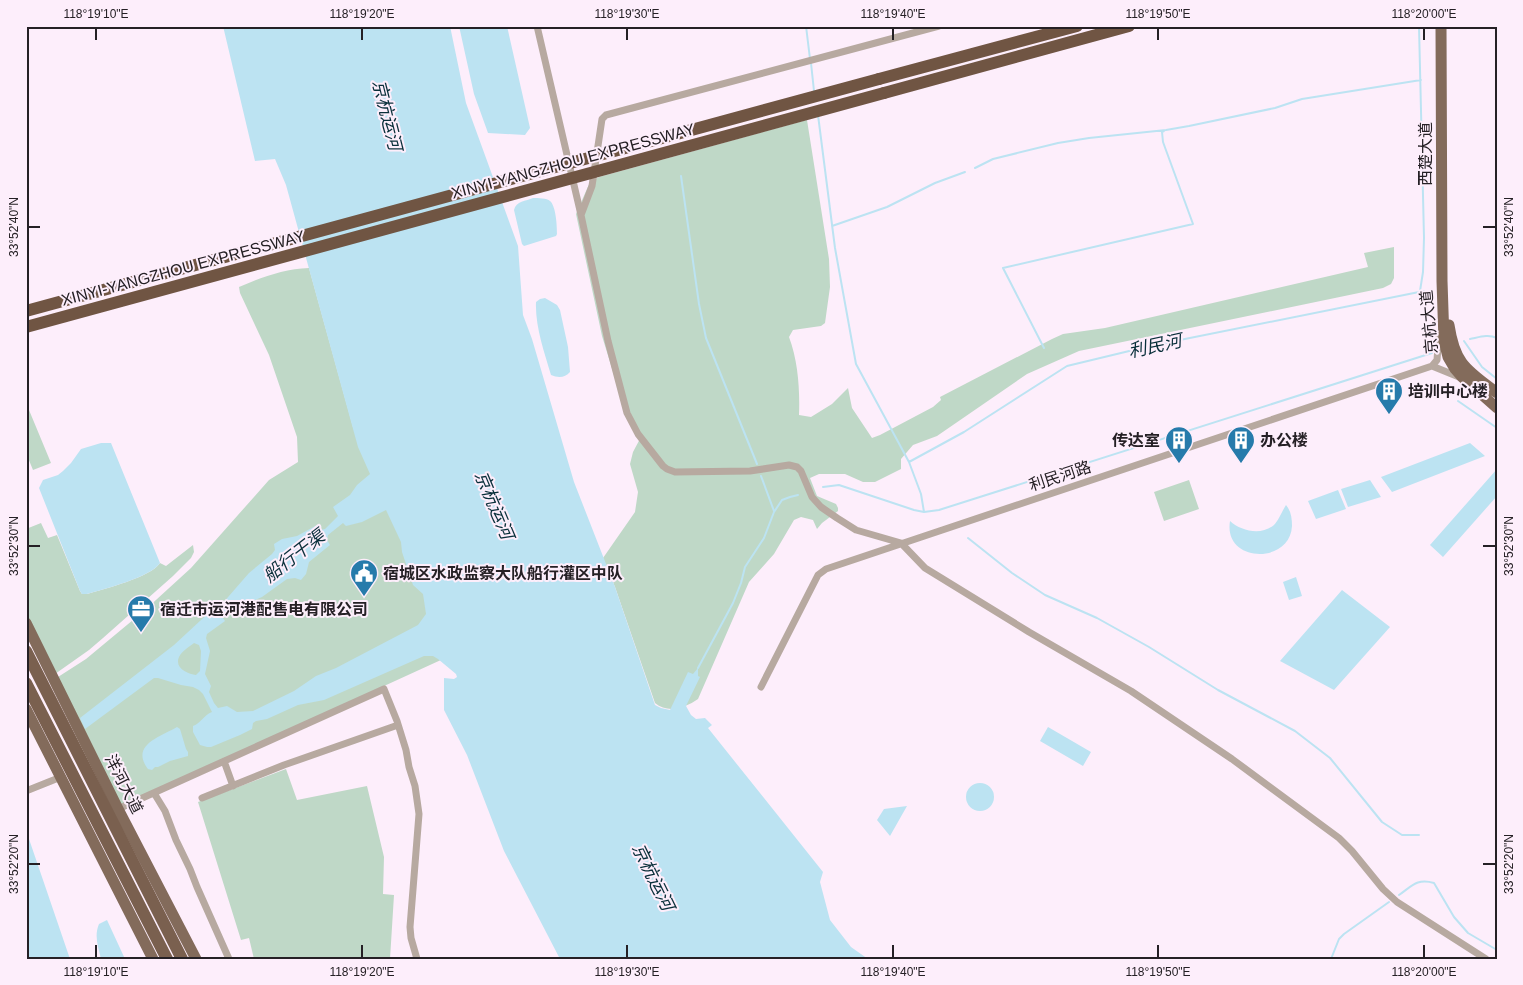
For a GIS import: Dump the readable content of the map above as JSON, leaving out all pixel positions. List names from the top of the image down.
{
  "streets": {
    "highway": ["XINYI-YANGZHOU EXPRESSWAY", "洋河大道"],
    "main road": ["西楚大道", "京杭大道"],
    "street": ["利民河路"]
  },
  "crossings": [
    ["西楚大道", "京杭大道"]
  ],
  "water": ["京杭运河", "利民河", "船行干渠"],
  "places": {
    "building": ["培训中心楼", "传达室", "办公楼"],
    "public building": ["宿城区水政监察大队船行灌区中队"],
    "office": ["宿迁市运河港配售电有限公司"]
  },
  "coordinates": [
    "118°19'10\"E",
    "118°19'20\"E",
    "118°19'30\"E",
    "118°19'40\"E",
    "118°19'50\"E",
    "118°20'00\"E",
    "33°52'40\"N",
    "33°52'30\"N",
    "33°52'20\"N"
  ]
}
